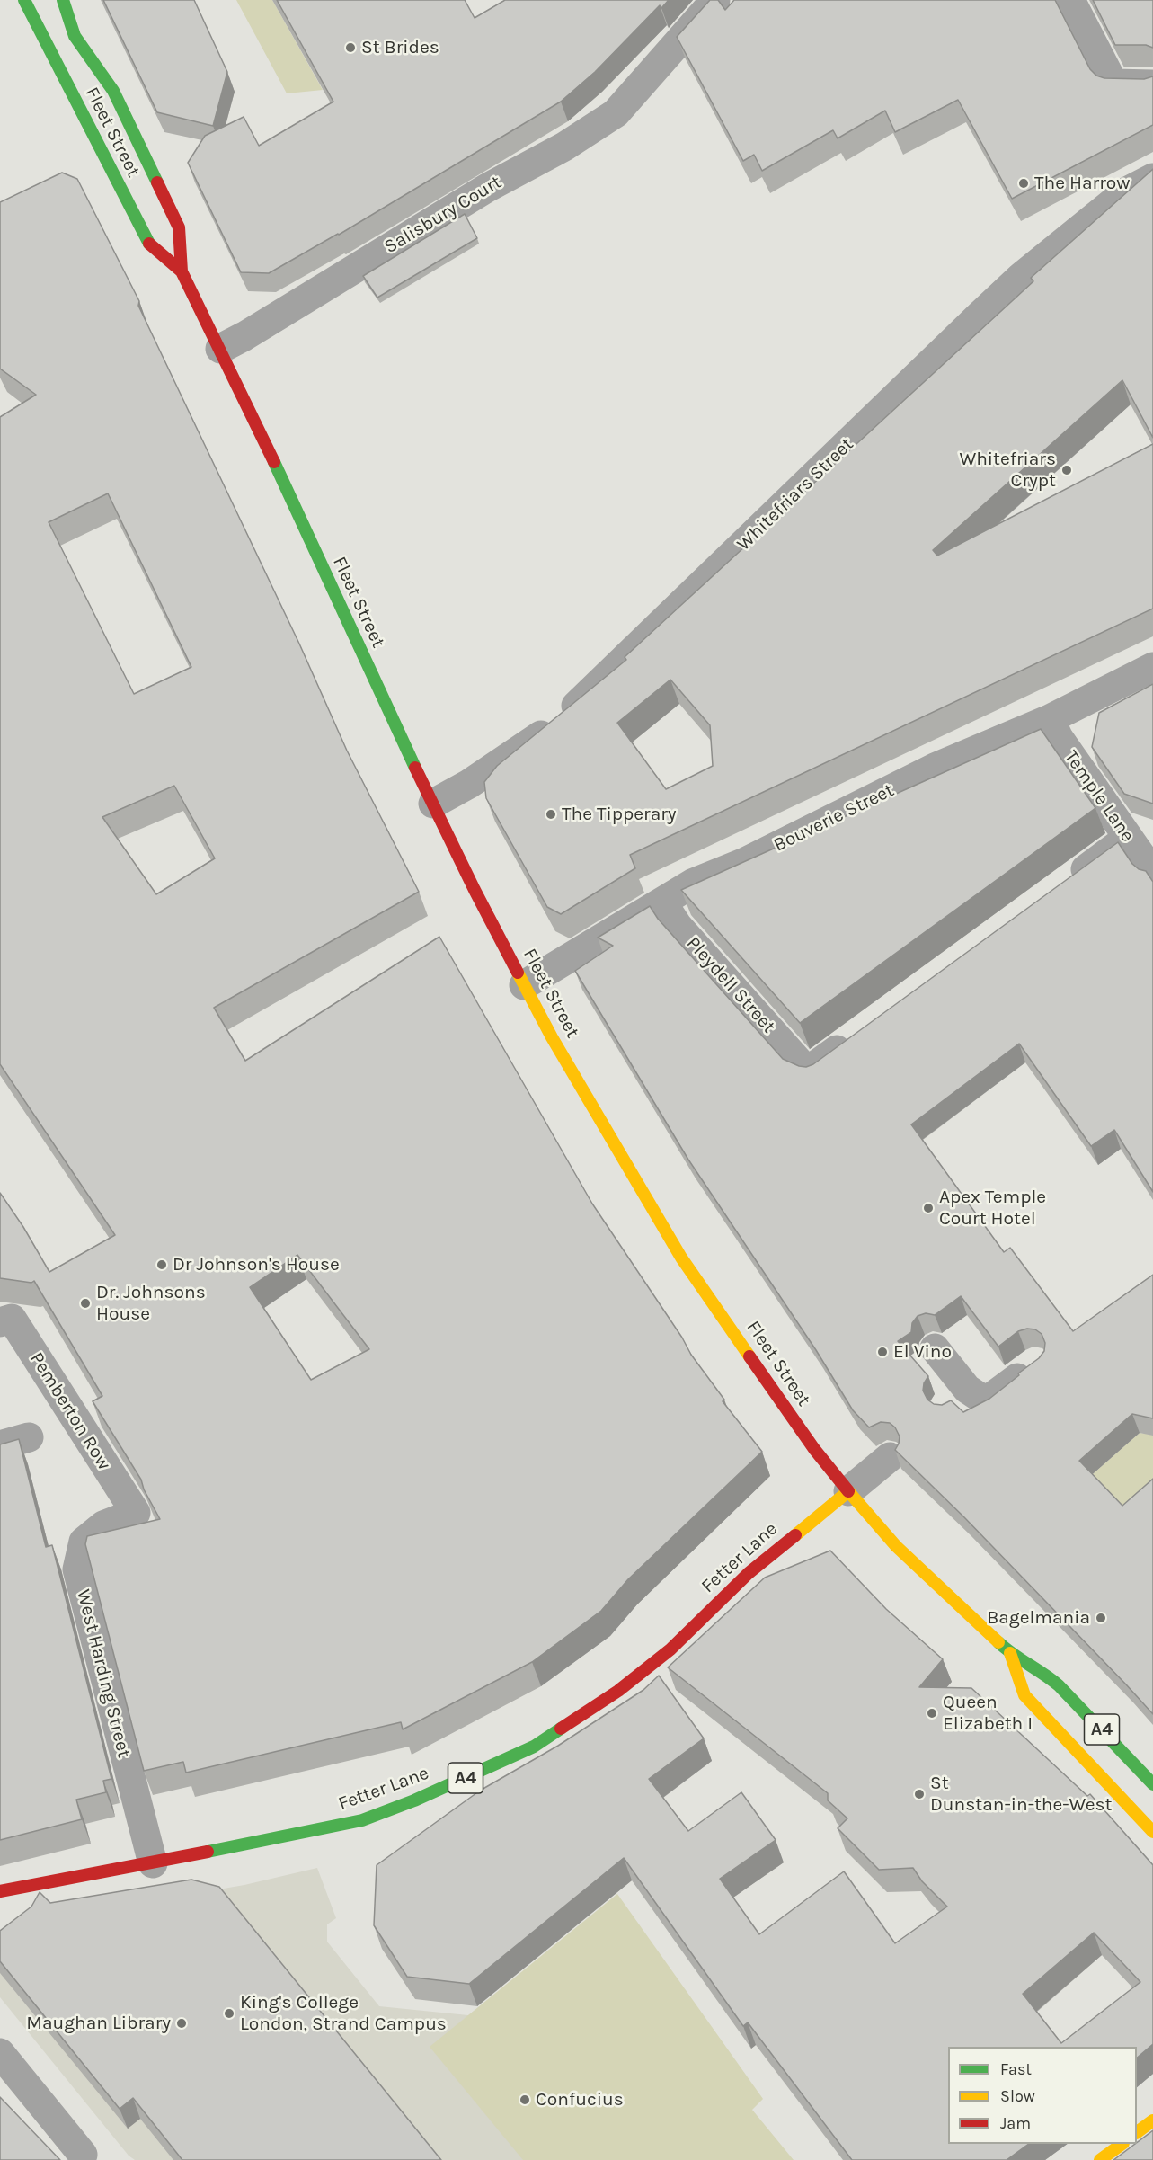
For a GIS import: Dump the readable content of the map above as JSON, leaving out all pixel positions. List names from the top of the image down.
{
  "streets": {
    "street": [
      "Fleet Street",
      "Salisbury Court",
      "Whitefriars Street",
      "Temple Lane",
      "Bouverie Street",
      "Pleydell Street",
      "Pemberton Row",
      "Fetter Lane",
      "West Harding Street",
      "A4"
    ]
  },
  "crossings": [
    ["Fleet Street", "Salisbury Court"],
    ["Fleet Street", "Whitefriars Street"],
    ["Fleet Street", "Bouverie Street"],
    ["Fleet Street", "Fetter Lane"],
    ["Temple Lane", "Bouverie Street"],
    ["Bouverie Street", "Pleydell Street"],
    ["Pemberton Row", "West Harding Street"],
    ["Fetter Lane", "West Harding Street"]
  ],
  "places": [
    "St Brides",
    "The Harrow",
    "Whitefriars Crypt",
    "The Tipperary",
    "Apex Temple Court Hotel",
    "Dr Johnson's House",
    "Dr. Johnsons House",
    "El Vino",
    "Bagelmania",
    "Queen Elizabeth I",
    "St Dunstan-in-the-West",
    "King's College London, Strand Campus",
    "Maughan Library",
    "Confucius"
  ],
  "legend": ["Fast", "Slow", "Jam"]
}
